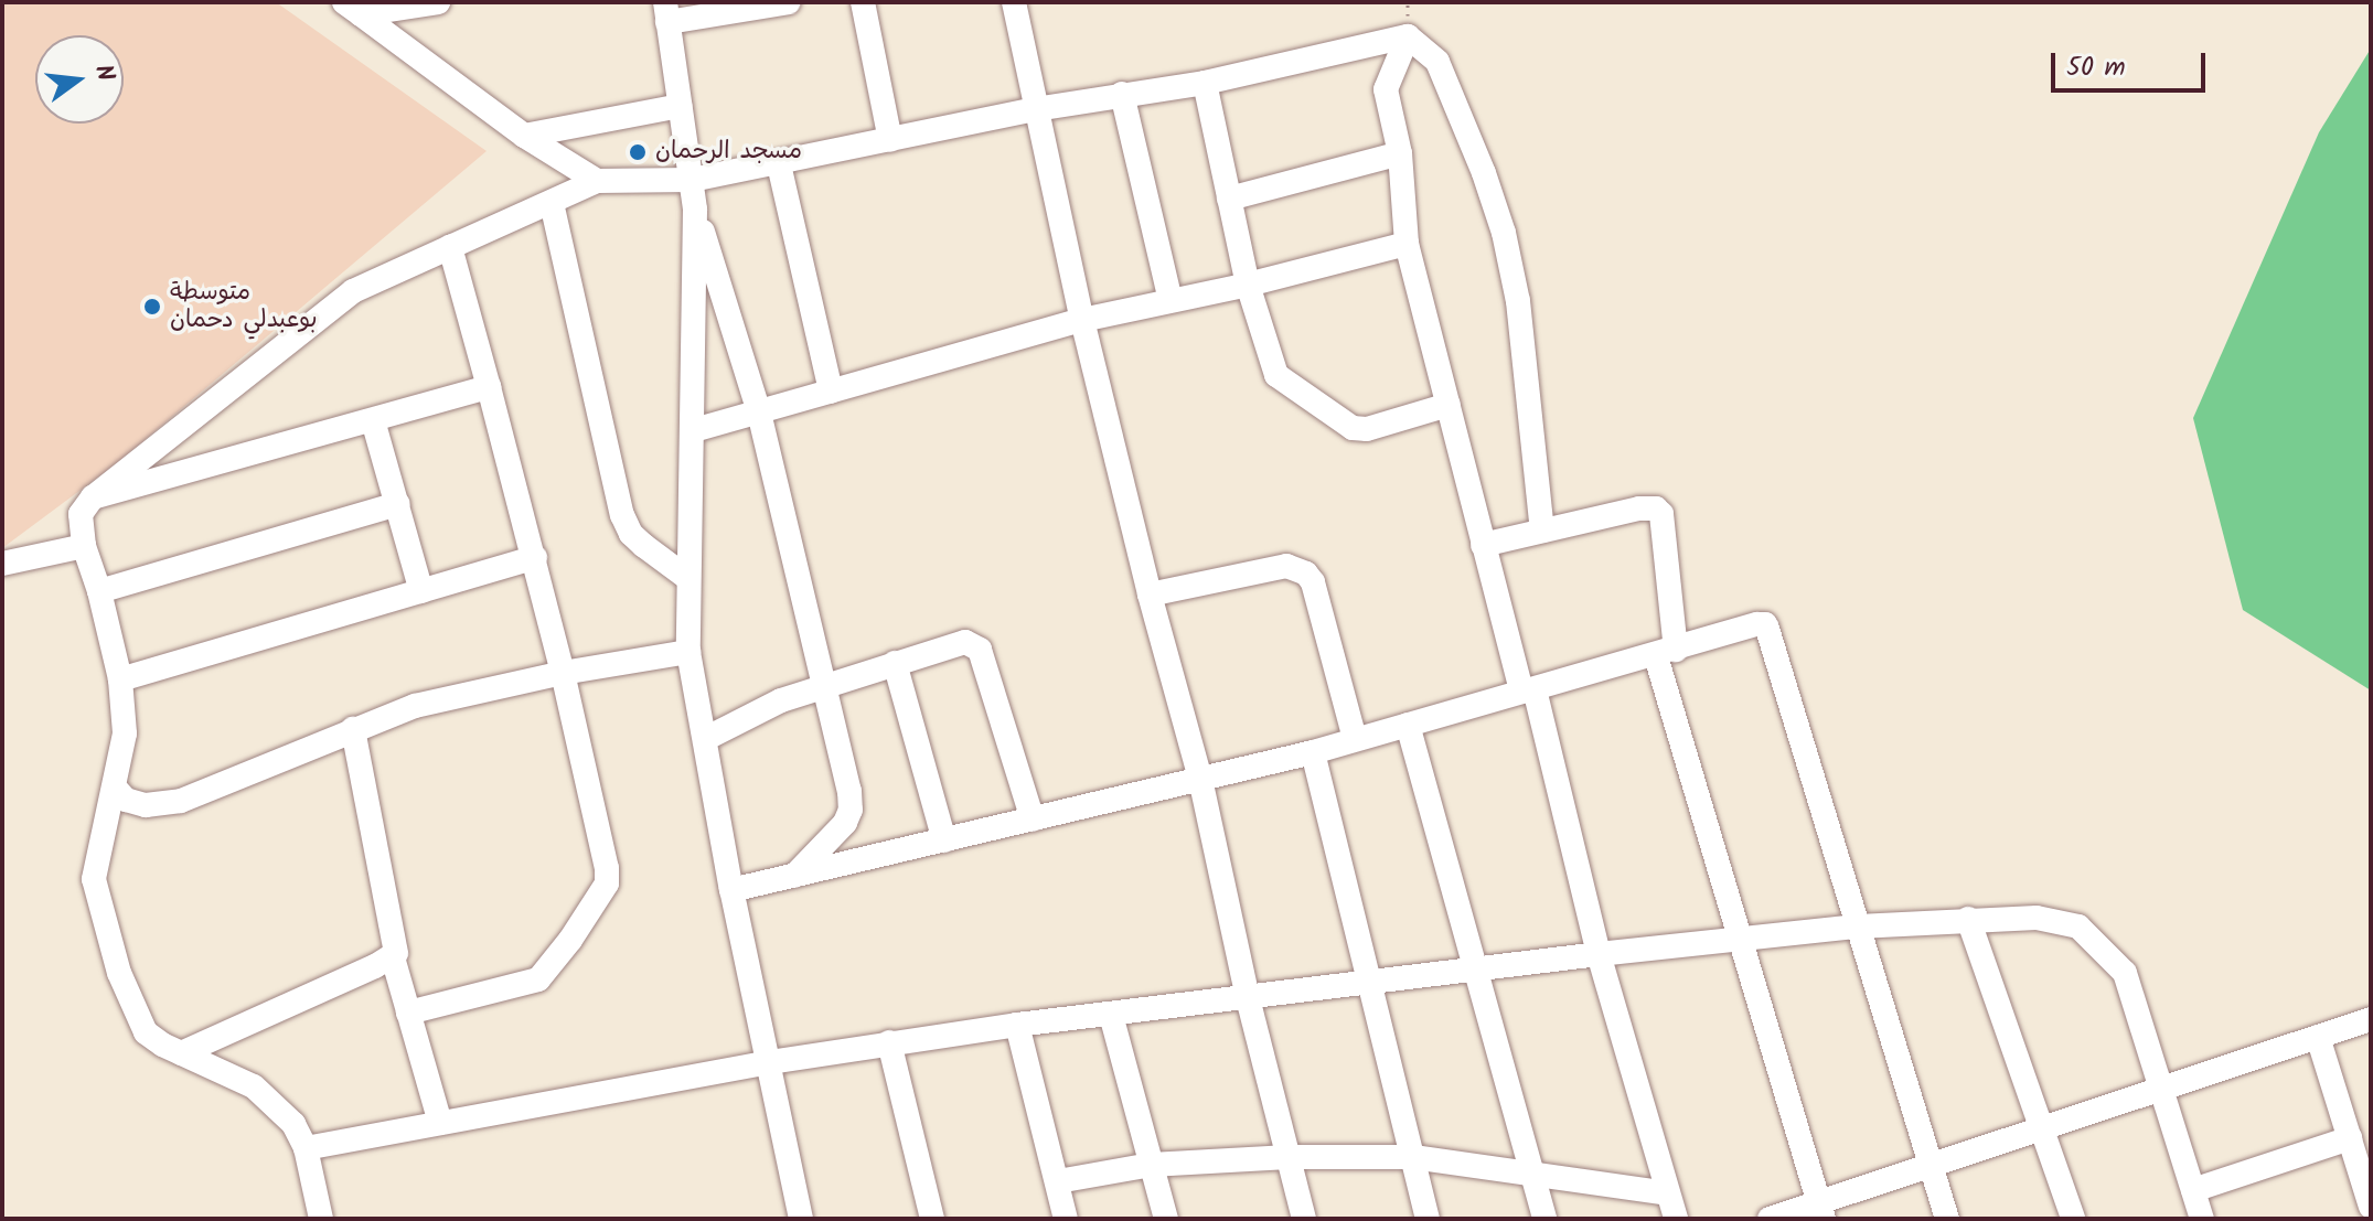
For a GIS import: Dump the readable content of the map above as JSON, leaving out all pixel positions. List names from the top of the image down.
{
  "places": ["مسجد الرحمان", "متوسطة بوعبدلي دحمان"],
  "scale_bar": "50 m",
  "north": "right"
}
